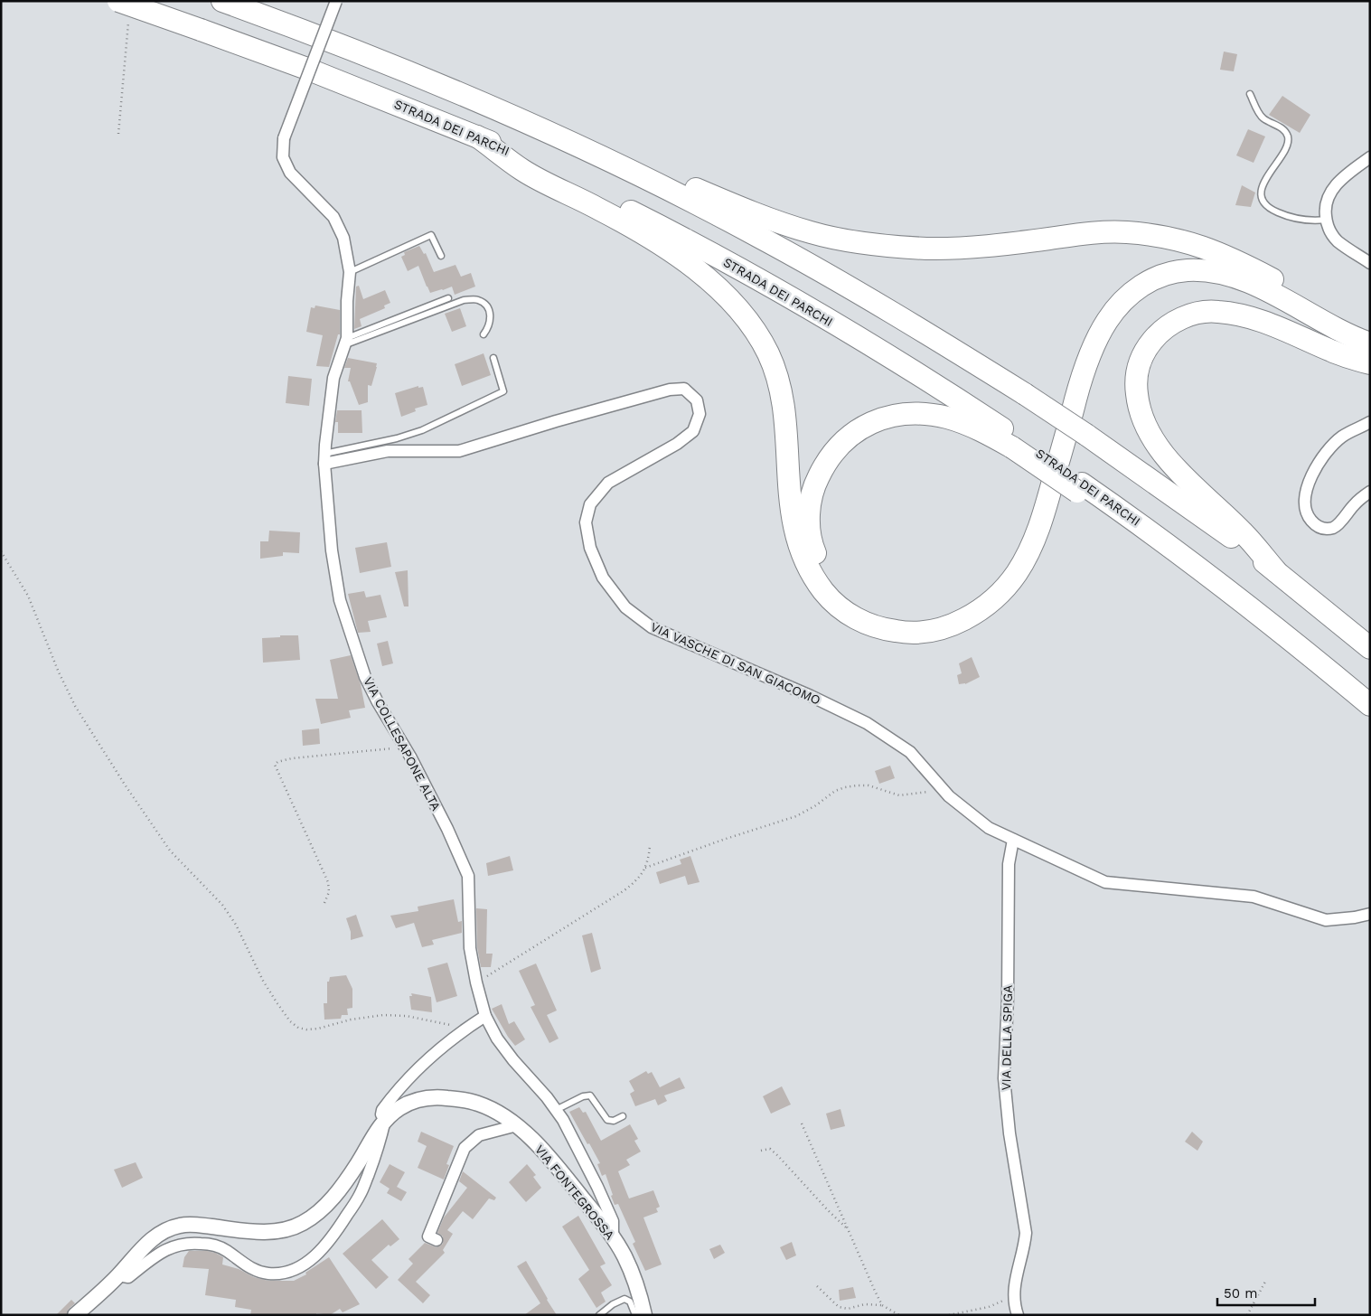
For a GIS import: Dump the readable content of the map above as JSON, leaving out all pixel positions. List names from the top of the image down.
{
  "streets": {
    "highway": ["STRADA DEI PARCHI"],
    "street": [
      "VIA VASCHE DI SAN GIACOMO",
      "VIA COLLESAPONE ALTA",
      "VIA DELLA SPIGA",
      "VIA FONTEGROSSA"
    ]
  },
  "crossings": [
    ["VIA VASCHE DI SAN GIACOMO", "VIA COLLESAPONE ALTA"],
    ["VIA VASCHE DI SAN GIACOMO", "VIA DELLA SPIGA"],
    ["VIA COLLESAPONE ALTA", "VIA FONTEGROSSA"]
  ],
  "scale_bar": "50 m"
}
